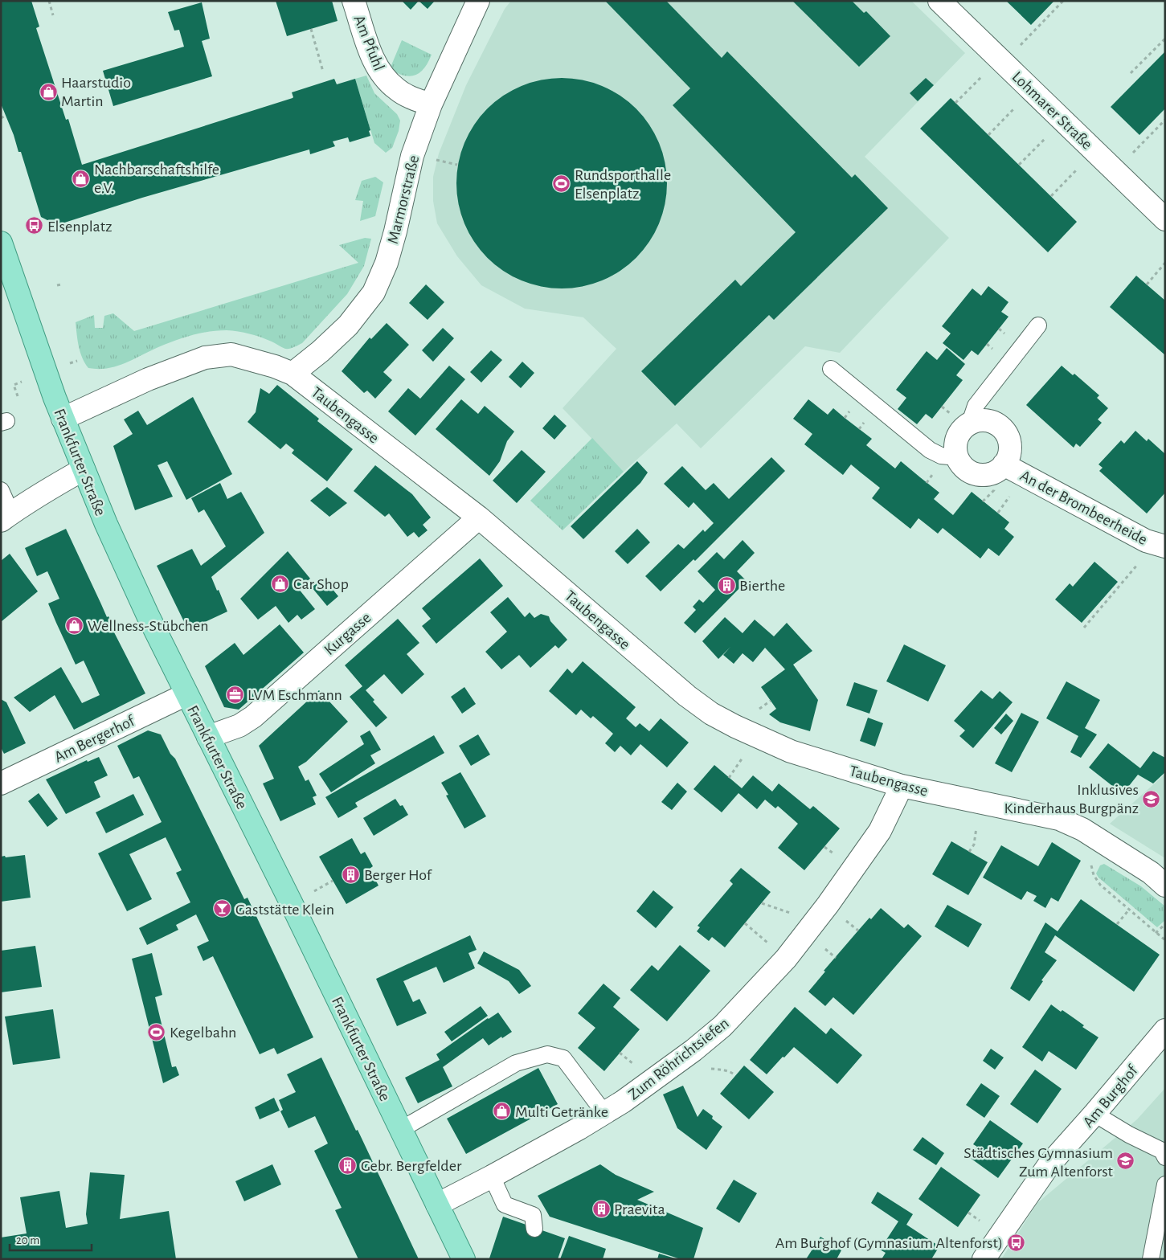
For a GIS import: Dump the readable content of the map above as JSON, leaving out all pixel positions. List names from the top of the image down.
{
  "streets": {
    "main road": ["Frankfurter Straße"],
    "street": [
      "Am Pfuhl",
      "Lohmarer Straße",
      "Marmorstraße",
      "Taubengasse",
      "An der Brombeerheide",
      "Kurgasse",
      "Am Bergerhof",
      "Zum Röhrichtsiefen",
      "Am Burghof"
    ]
  },
  "crossings": [
    ["Am Pfuhl", "Marmorstraße"],
    ["Marmorstraße", "Taubengasse"],
    ["Taubengasse", "Frankfurter Straße"],
    ["Taubengasse", "Kurgasse"],
    ["Taubengasse", "Zum Röhrichtsiefen"],
    ["Frankfurter Straße", "Kurgasse"],
    ["Frankfurter Straße", "Am Bergerhof"],
    ["Frankfurter Straße", "Zum Röhrichtsiefen"]
  ],
  "places": {
    "shop": [
      "Haarstudio Martin",
      "Nachbarschaftshilfe e.V.",
      "Car Shop",
      "Wellness-Stübchen",
      "Multi Getränke"
    ],
    "sports": ["Rundsporthalle Elsenplatz", "Kegelbahn"],
    "bus stop": ["Elsenplatz", "Am Burghof (Gymnasium Altenforst)"],
    "building": [
      "Bierthe",
      "Berger Hof",
      "Gebr. Bergfelder",
      "Praevita"
    ],
    "office": ["LVM Eschmann"],
    "school or university": ["Inklusives Kinderhaus Burgpänz", "Städtisches Gymnasium Zum Altenforst"],
    "bar": ["Gaststätte Klein"]
  },
  "scale_bar": "20 m"
}
